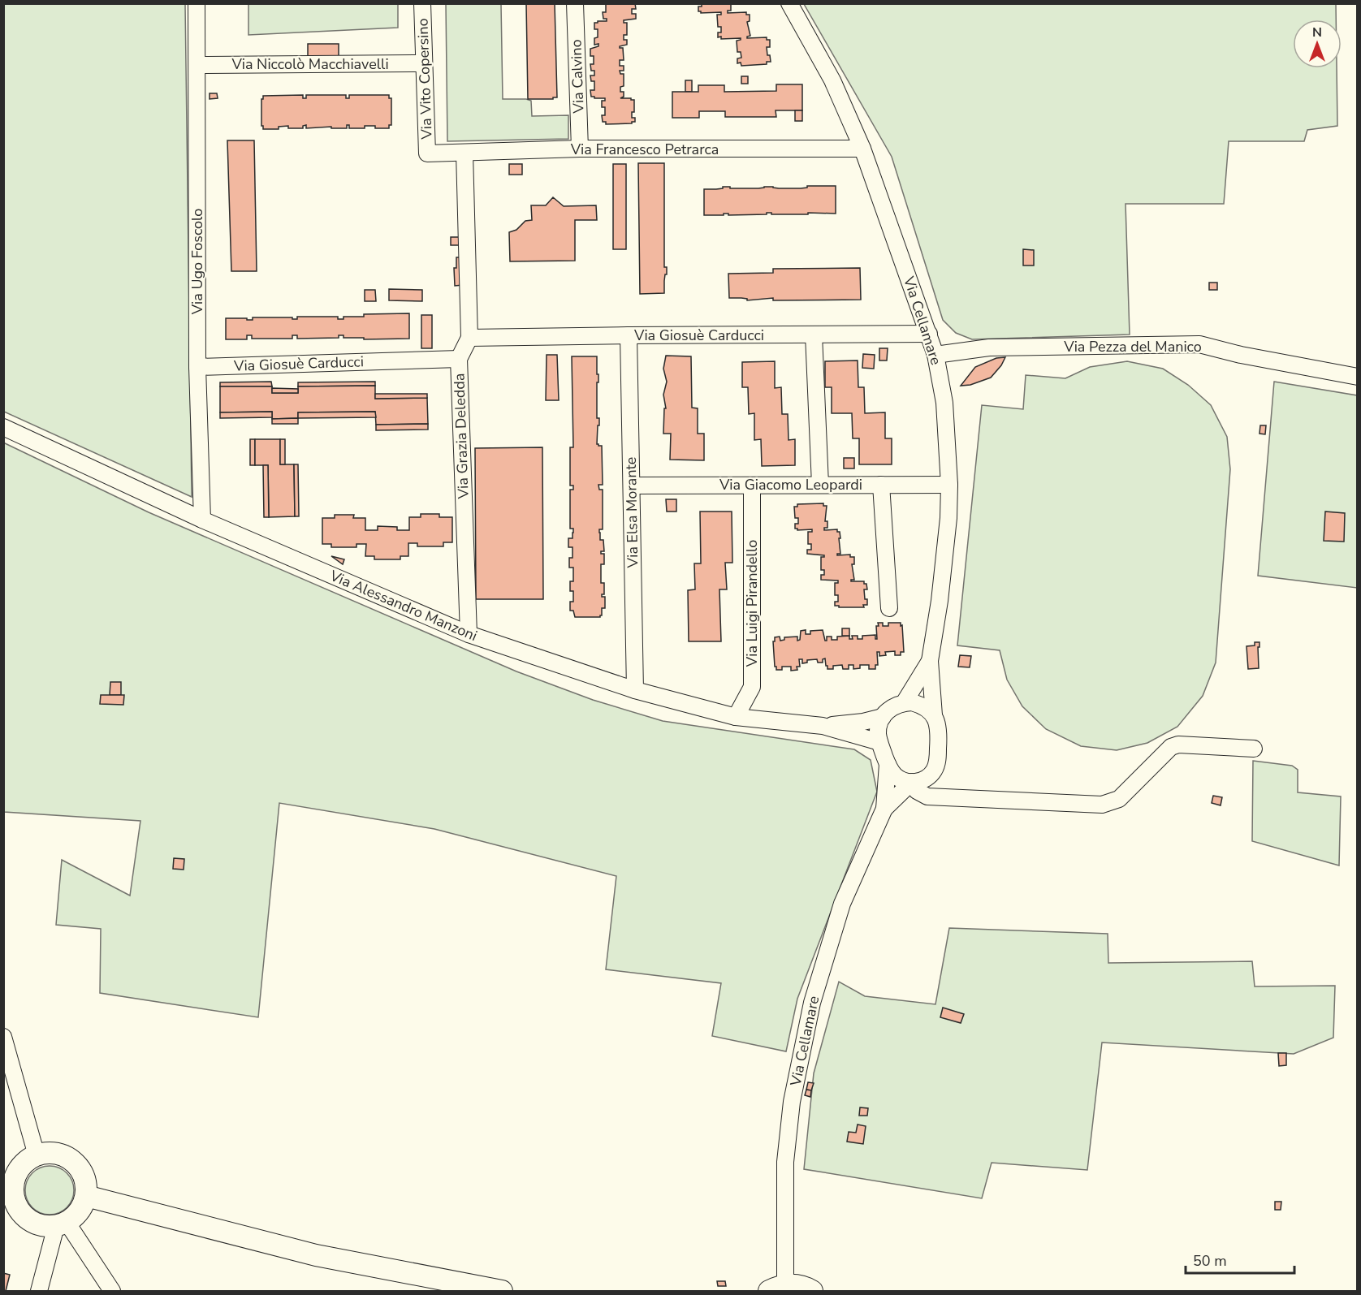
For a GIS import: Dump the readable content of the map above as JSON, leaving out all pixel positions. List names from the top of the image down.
{
  "streets": {
    "street": [
      "Via Niccolò Macchiavelli",
      "Via Calvino",
      "Via Vito Copersino",
      "Via Francesco Petrarca",
      "Via Ugo Foscolo",
      "Via Cellamare",
      "Via Giosuè Carducci",
      "Via Pezza del Manico",
      "Via Grazia Deledda",
      "Via Giacomo Leopardi",
      "Via Elsa Morante",
      "Via Luigi Pirandello",
      "Via Alessandro Manzoni"
    ]
  },
  "crossings": [
    ["Via Niccolò Macchiavelli", "Via Vito Copersino"],
    ["Via Niccolò Macchiavelli", "Via Ugo Foscolo"],
    ["Via Calvino", "Via Francesco Petrarca"],
    ["Via Vito Copersino", "Via Francesco Petrarca"],
    ["Via Francesco Petrarca", "Via Cellamare"],
    ["Via Francesco Petrarca", "Via Grazia Deledda"],
    ["Via Ugo Foscolo", "Via Giosuè Carducci"],
    ["Via Ugo Foscolo", "Via Alessandro Manzoni"],
    ["Via Cellamare", "Via Giosuè Carducci"],
    ["Via Cellamare", "Via Pezza del Manico"],
    ["Via Cellamare", "Via Giacomo Leopardi"],
    ["Via Cellamare", "Via Alessandro Manzoni"],
    ["Via Giosuè Carducci", "Via Grazia Deledda"],
    ["Via Giosuè Carducci", "Via Elsa Morante"],
    ["Via Grazia Deledda", "Via Alessandro Manzoni"],
    ["Via Giacomo Leopardi", "Via Elsa Morante"],
    ["Via Giacomo Leopardi", "Via Luigi Pirandello"],
    ["Via Elsa Morante", "Via Alessandro Manzoni"],
    ["Via Luigi Pirandello", "Via Alessandro Manzoni"]
  ],
  "scale_bar": "50 m",
  "north": "top"
}
